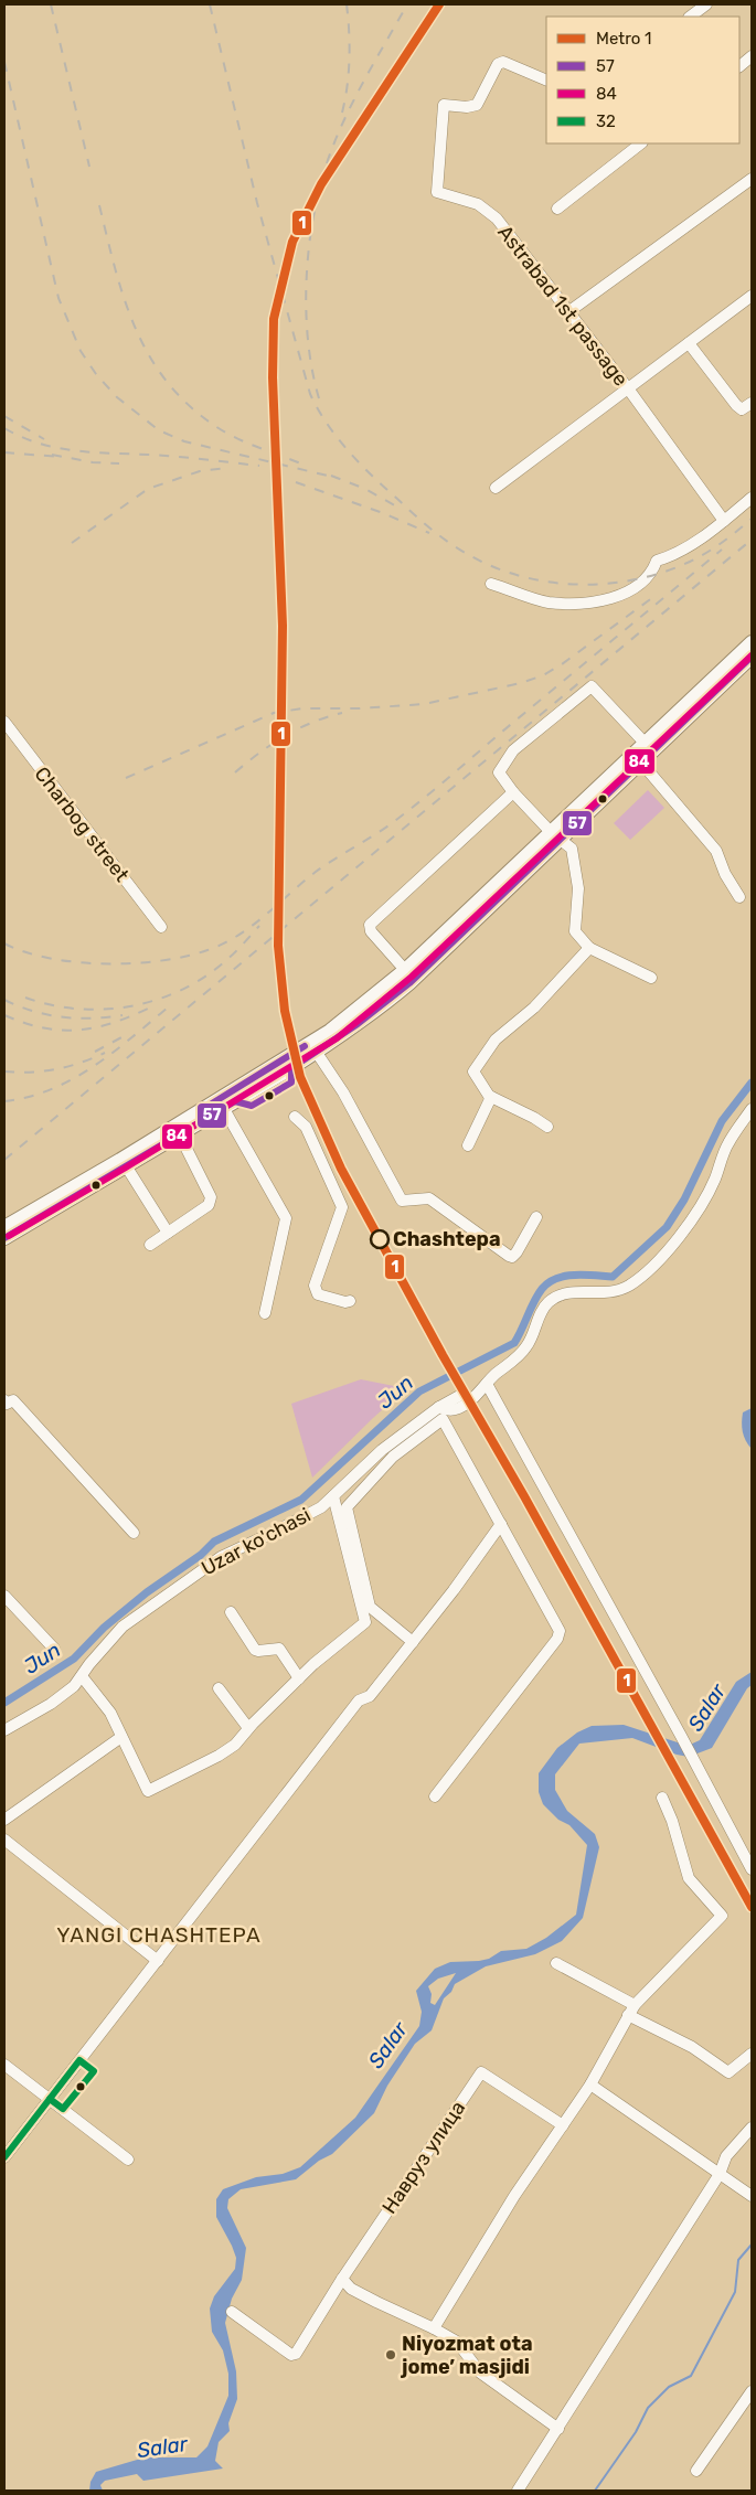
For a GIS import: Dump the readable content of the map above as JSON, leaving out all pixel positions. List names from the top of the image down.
{
  "streets": {
    "street": [
      "Astrabad 1st passage",
      "Charbog street",
      "Uzar ko'chasi",
      "Навруз улица"
    ]
  },
  "districts": ["YANGI CHASHTEPA"],
  "water": ["Jun", "Salar"],
  "places": ["Chashtepa", "Niyozmat ota jome’ masjidi"],
  "lines": [
    "metro line 1",
    "transit line 84",
    "transit line 57",
    "transit line 32"
  ],
  "legend": [
    "Metro 1",
    "57",
    "84",
    "32"
  ]
}
